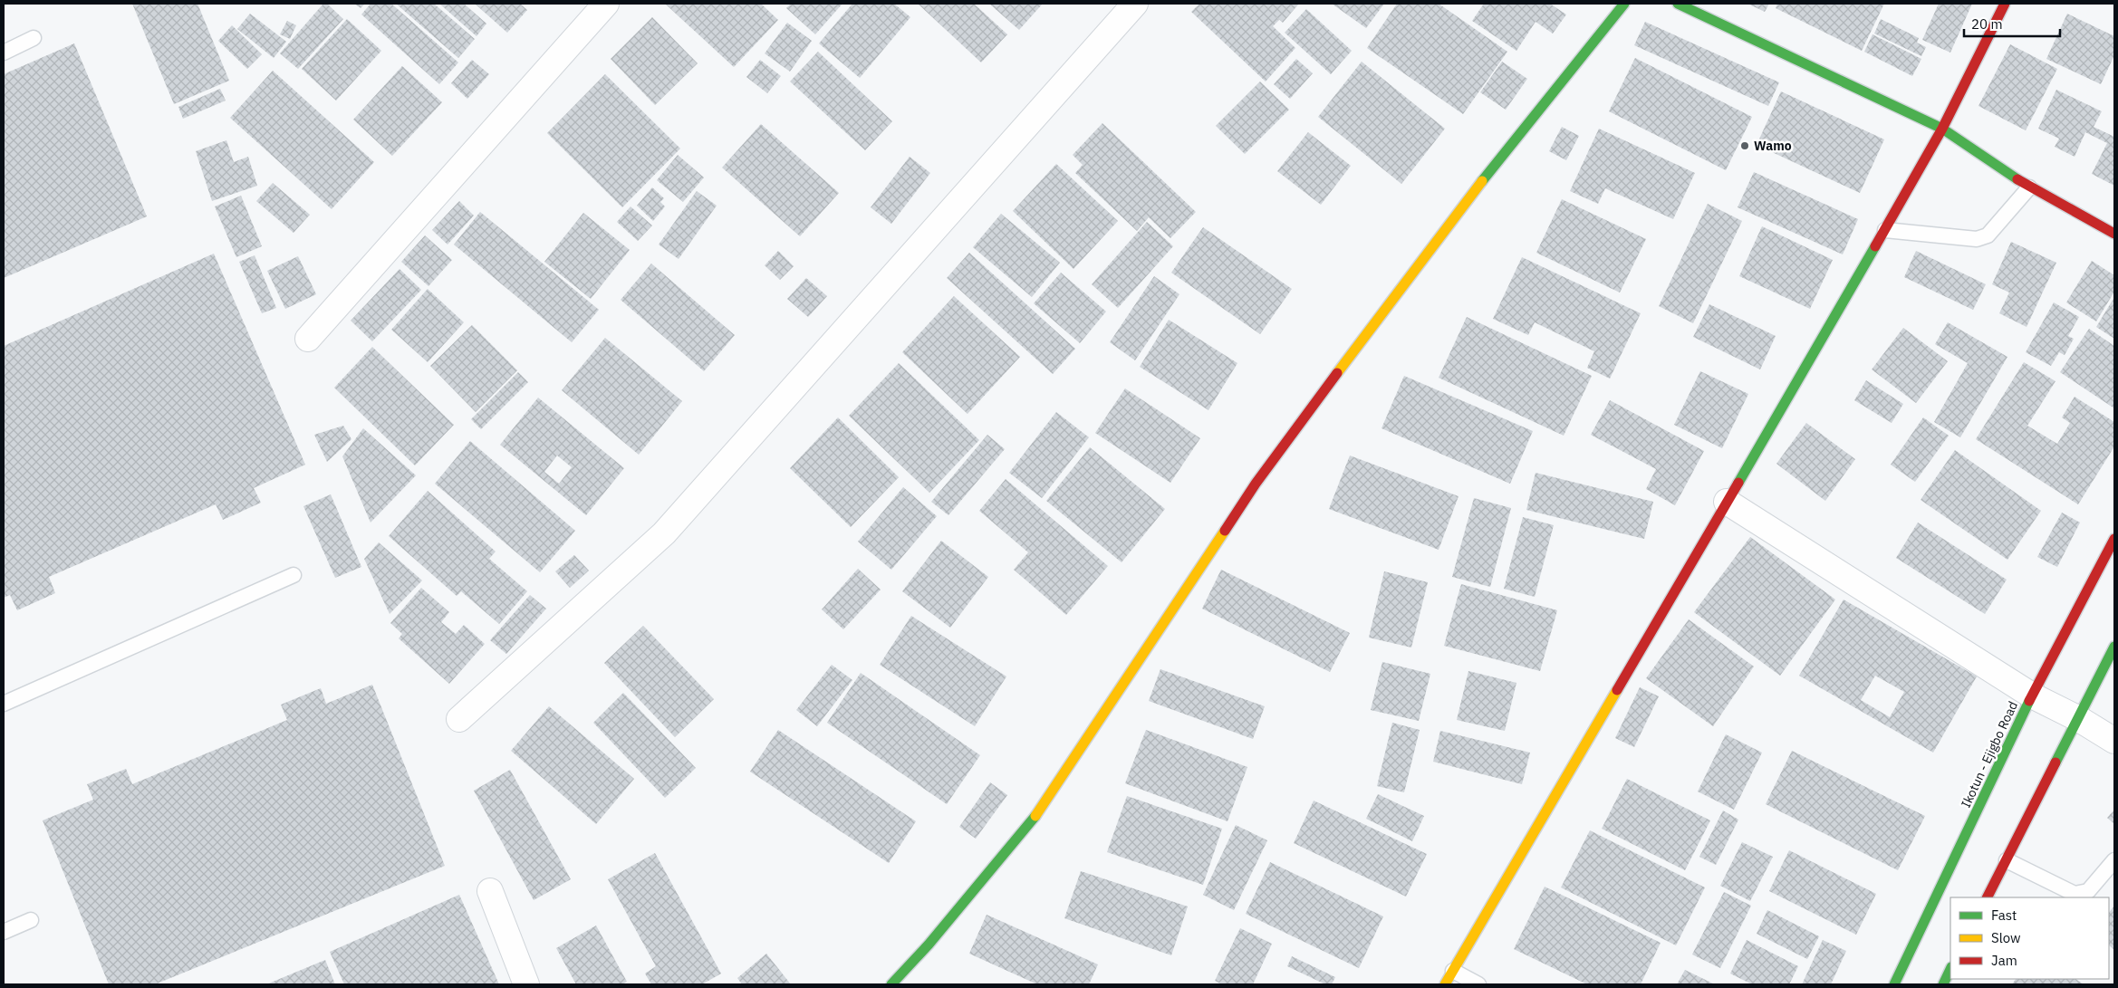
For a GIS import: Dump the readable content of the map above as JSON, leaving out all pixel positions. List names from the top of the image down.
{
  "streets": {
    "street": ["Ikotun - Ejigbo Road"]
  },
  "places": ["Wamo"],
  "legend": ["Fast", "Slow", "Jam"],
  "scale_bar": "20 m"
}
